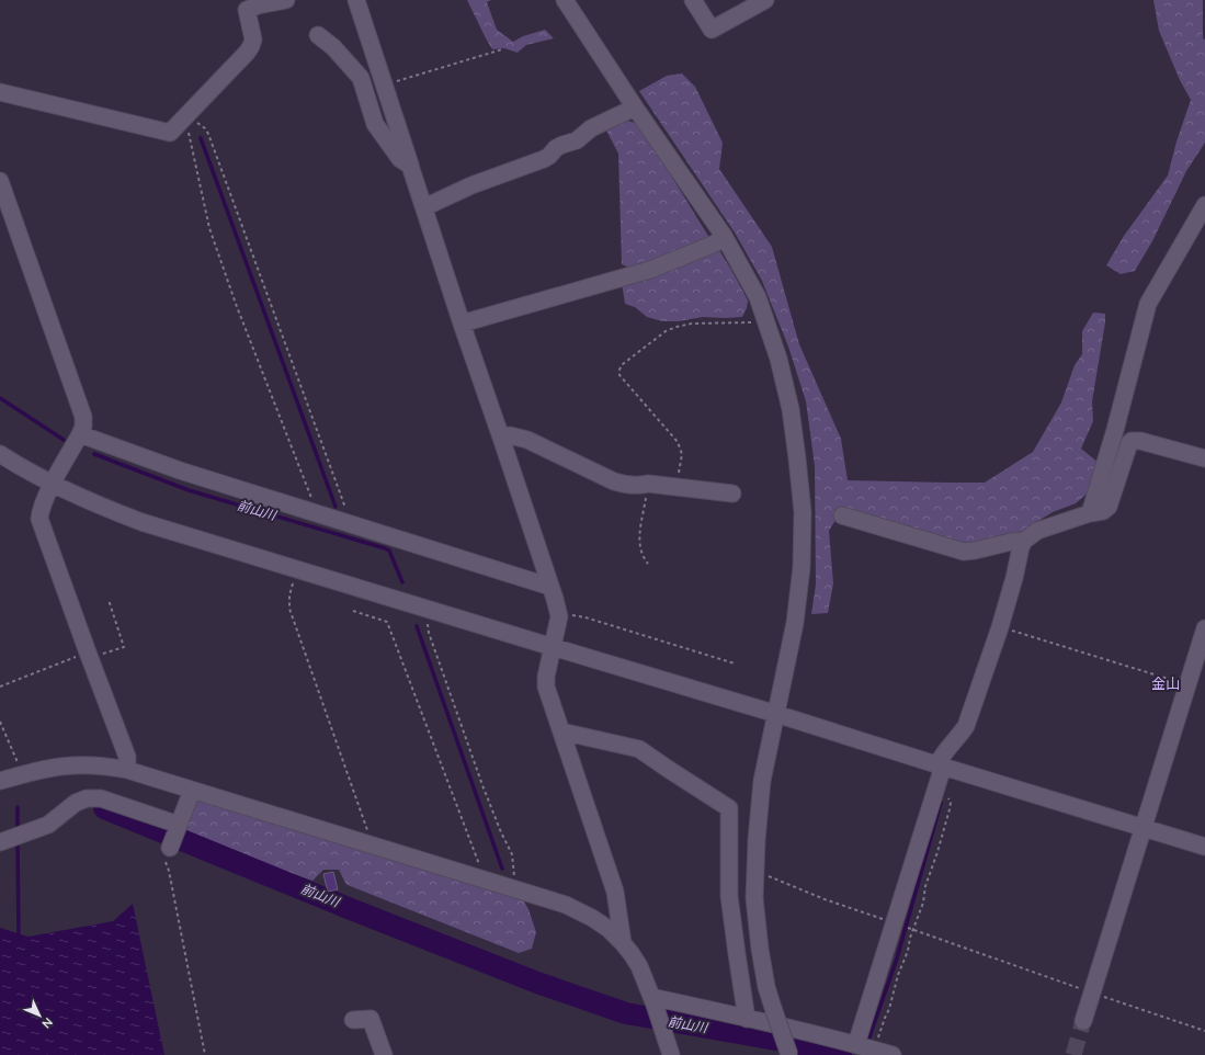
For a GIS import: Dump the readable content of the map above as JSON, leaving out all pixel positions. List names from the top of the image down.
{
  "districts": ["金山"],
  "water": ["前山川"],
  "north": "bottom right"
}
